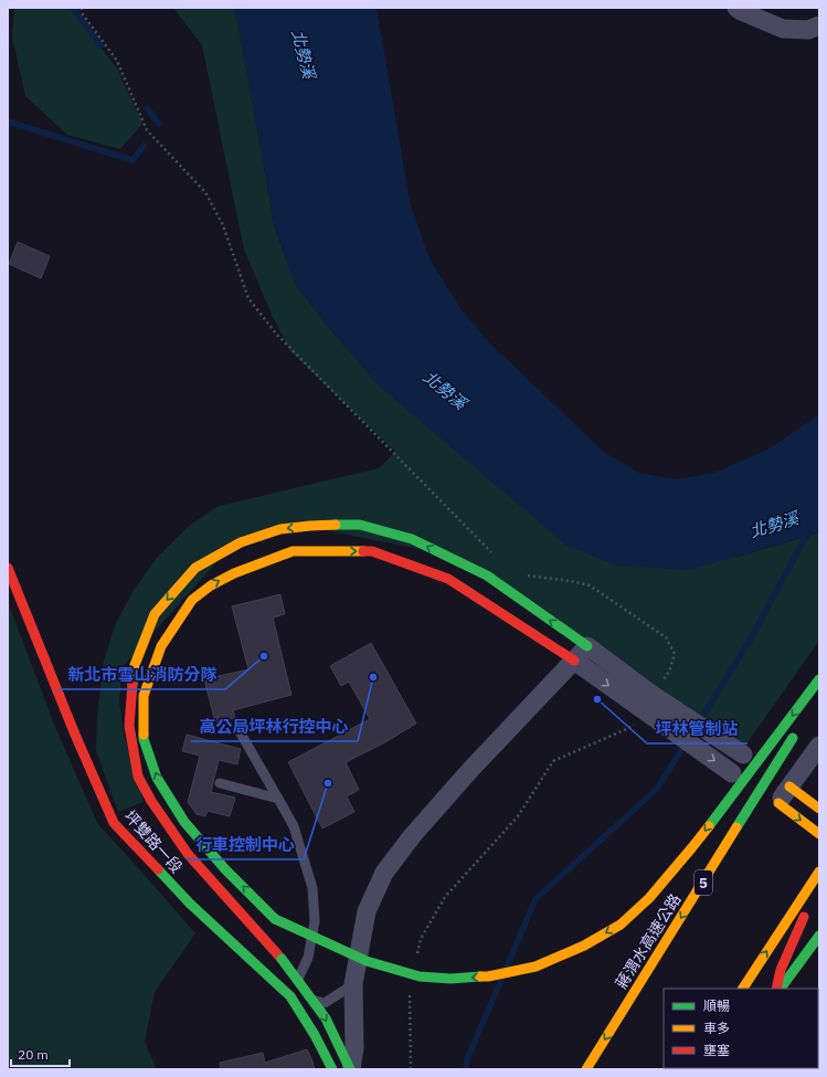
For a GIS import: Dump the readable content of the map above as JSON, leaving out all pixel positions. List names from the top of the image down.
{
  "streets": {
    "main road": ["坪雙路一段", "5", "蔣渭水高速公路"]
  },
  "one_way": ["蔣渭水高速公路"],
  "water": ["北勢溪"],
  "places": [
    "新北市雪山消防分隊",
    "高公局坪林行控中心",
    "坪林管制站",
    "行車控制中心"
  ],
  "legend": ["順暢", "車多", "壅塞"],
  "scale_bar": "20 m"
}
